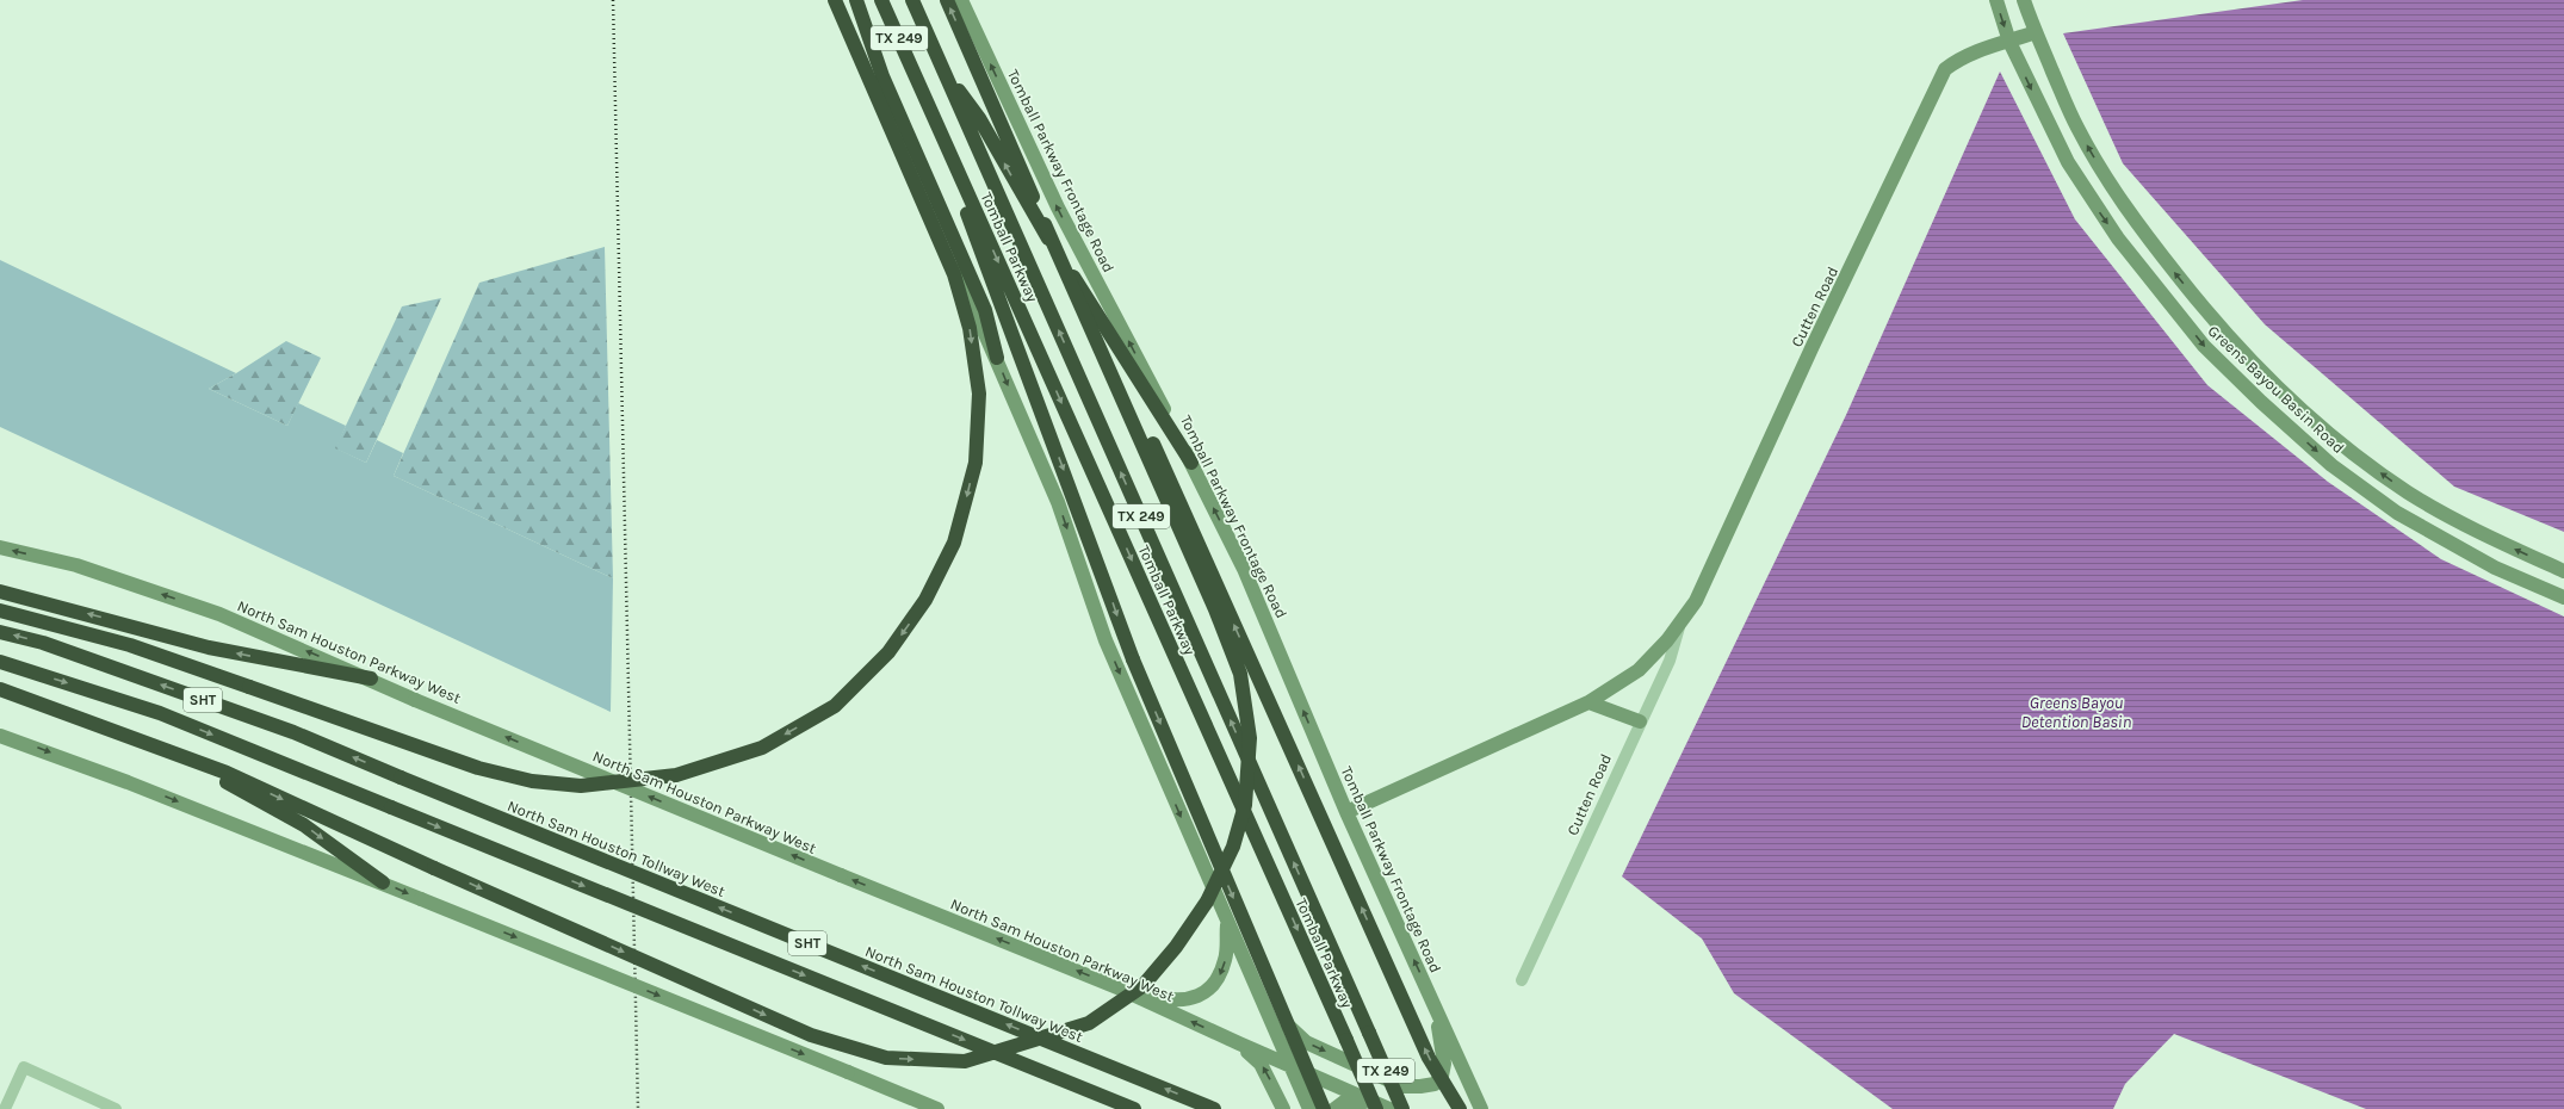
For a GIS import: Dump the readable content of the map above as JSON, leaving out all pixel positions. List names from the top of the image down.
{
  "streets": {
    "highway": [
      "TX 249",
      "Tomball Parkway",
      "SHT",
      "North Sam Houston Tollway West"
    ],
    "main road": [
      "Tomball Parkway Frontage Road",
      "Cutten Road",
      "Greens Bayou Basin Road",
      "North Sam Houston Parkway West"
    ]
  },
  "crossings": [
    ["Tomball Parkway Frontage Road", "Cutten Road"],
    ["Tomball Parkway", "North Sam Houston Parkway West"],
    ["Cutten Road", "Greens Bayou Basin Road"]
  ],
  "one_way": ["North Sam Houston Parkway West"],
  "water": ["Greens Bayou Detention Basin"]
}
